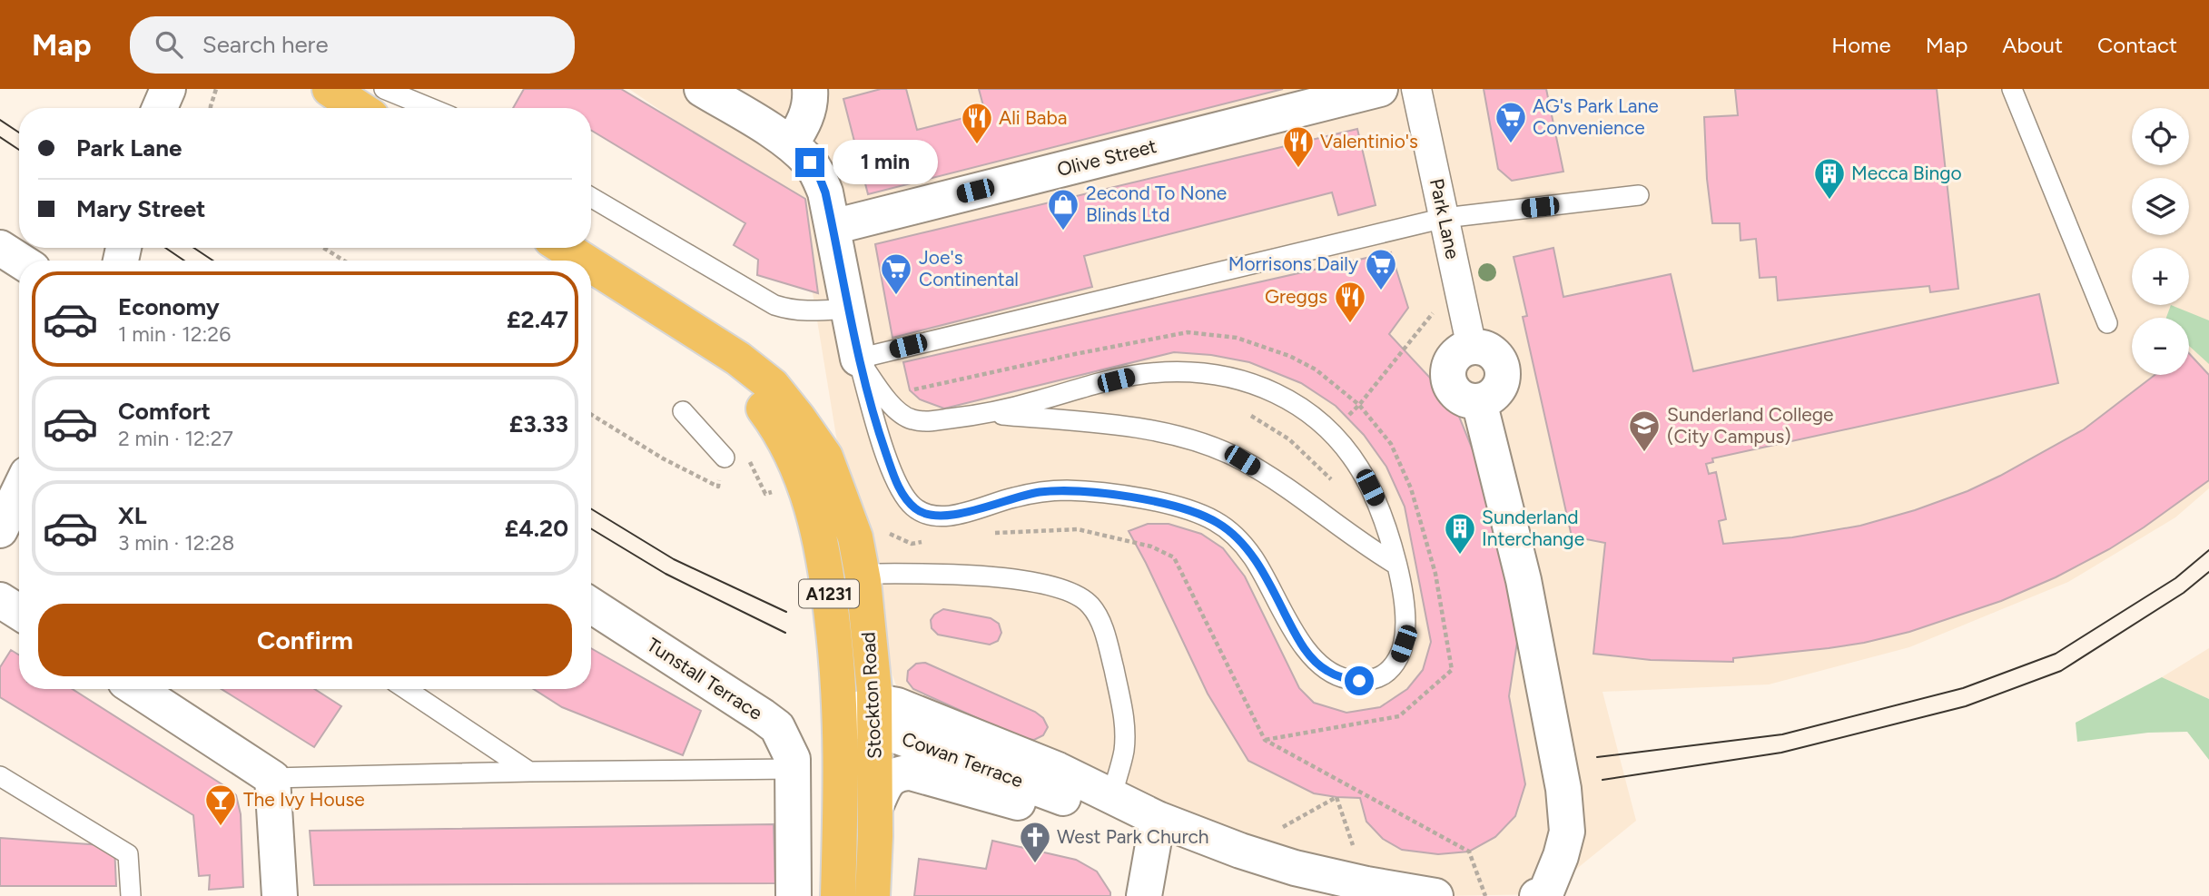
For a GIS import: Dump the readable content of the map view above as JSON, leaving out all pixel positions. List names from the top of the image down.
{
  "streets": {
    "highway": ["A1231", "Stockton Road"],
    "street": [
      "Olive Street",
      "Park Lane",
      "Tunstall Terrace",
      "Cowan Terrace"
    ]
  },
  "crossings": [
    ["Stockton Road", "Cowan Terrace"]
  ],
  "places": {
    "supermarket": ["AG's Park Lane Convenience", "Morrisons Daily", "Joe's Continental"],
    "restaurant": ["Ali Baba", "Valentinio's", "Greggs"],
    "building": ["Mecca Bingo", "Sunderland Interchange"],
    "shop": ["2econd To None Blinds Ltd"],
    "school or university": ["Sunderland College (City Campus)"],
    "bar": ["The Ivy House"],
    "church": ["West Park Church"]
  },
  "page": {
    "header": "Map",
    "search": "Search here",
    "nav": [
      "Home",
      "Map",
      "About",
      "Contact"
    ],
    "map_buttons": ["+", "−"],
    "banner": ["Park Lane", "Mary Street"],
    "bubble": "1 min",
    "list": [
      {
        "name": "Economy",
        "note": "1 min · 12:26",
        "value": "£2.47"
      },
      {
        "name": "Comfort",
        "note": "2 min · 12:27",
        "value": "£3.33"
      },
      {
        "name": "XL",
        "note": "3 min · 12:28",
        "value": "£4.20"
      }
    ],
    "buttons": "Confirm"
  }
}
